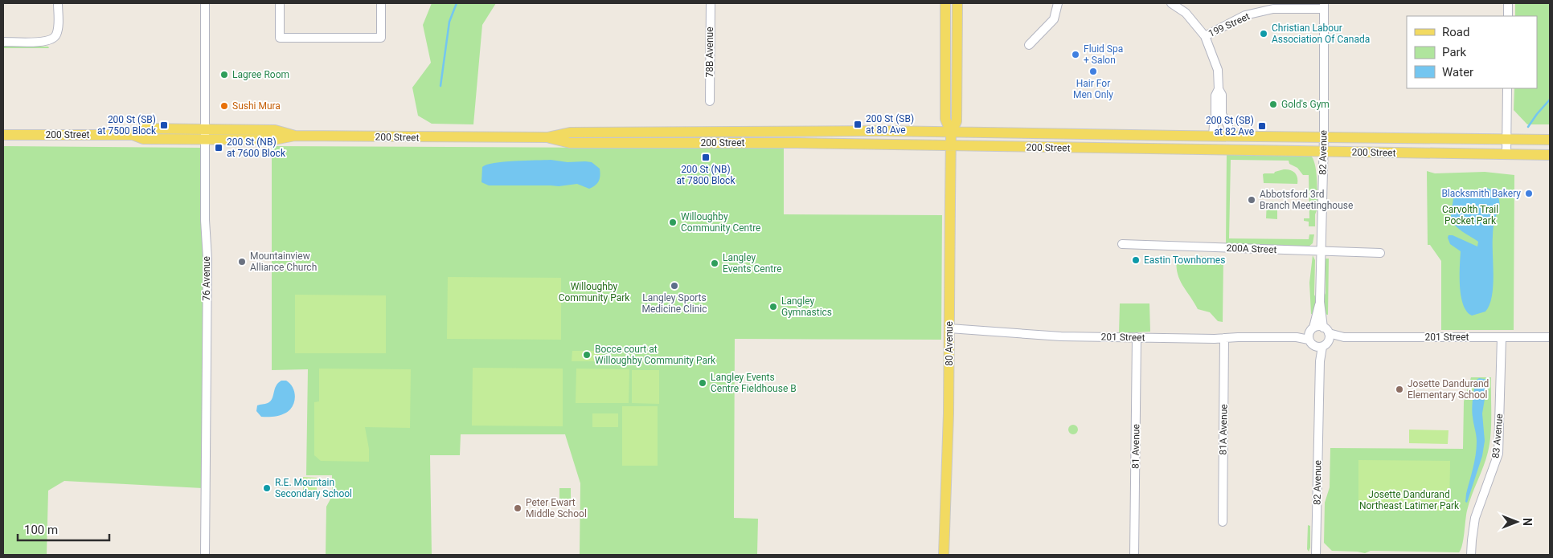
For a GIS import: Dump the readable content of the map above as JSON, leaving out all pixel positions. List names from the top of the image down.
{
  "streets": {
    "main road": ["200 Street", "80 Avenue"],
    "street": [
      "199 Street",
      "78B Avenue",
      "82 Avenue",
      "200A Street",
      "76 Avenue",
      "201 Street",
      "81A Avenue",
      "83 Avenue",
      "81 Avenue"
    ]
  },
  "crossings": [
    ["199 Street", "82 Avenue"],
    ["200 Street", "82 Avenue"],
    ["200 Street", "76 Avenue"],
    ["200 Street", "80 Avenue"],
    ["82 Avenue", "200A Street"],
    ["82 Avenue", "201 Street"],
    ["201 Street", "80 Avenue"],
    ["201 Street", "81A Avenue"],
    ["201 Street", "83 Avenue"],
    ["201 Street", "81 Avenue"]
  ],
  "parks": ["Carvolth Trail Pocket Park", "Willoughby Community Park", "Josette Dandurand Northeast Latimer Park"],
  "places": {
    "other": [
      "Christian Labour Association Of Canada",
      "Fluid Spa + Salon",
      "Hair For Men Only",
      "Lagree Room",
      "Gold's Gym",
      "Sushi Mura",
      "Blacksmith Bakery",
      "Abbotsford 3rd Branch Meetinghouse",
      "Willoughby Community Centre",
      "Eastin Townhomes",
      "Mountainview Alliance Church",
      "Langley Events Centre",
      "Langley Sports Medicine Clinic",
      "Langley Gymnastics",
      "Bocce court at Willoughby Community Park",
      "Langley Events Centre Fieldhouse B",
      "Josette Dandurand Elementary School",
      "R.E. Mountain Secondary School",
      "Peter Ewart Middle School"
    ],
    "transit": [
      "200 St (SB) at 80 Ave",
      "200 St (SB) at 7500 Block",
      "200 St (SB) at 82 Ave",
      "200 St (NB) at 7600 Block",
      "200 St (NB) at 7800 Block"
    ]
  },
  "legend": ["Road", "Park", "Water"],
  "scale_bar": "100 m",
  "north": "right"
}
